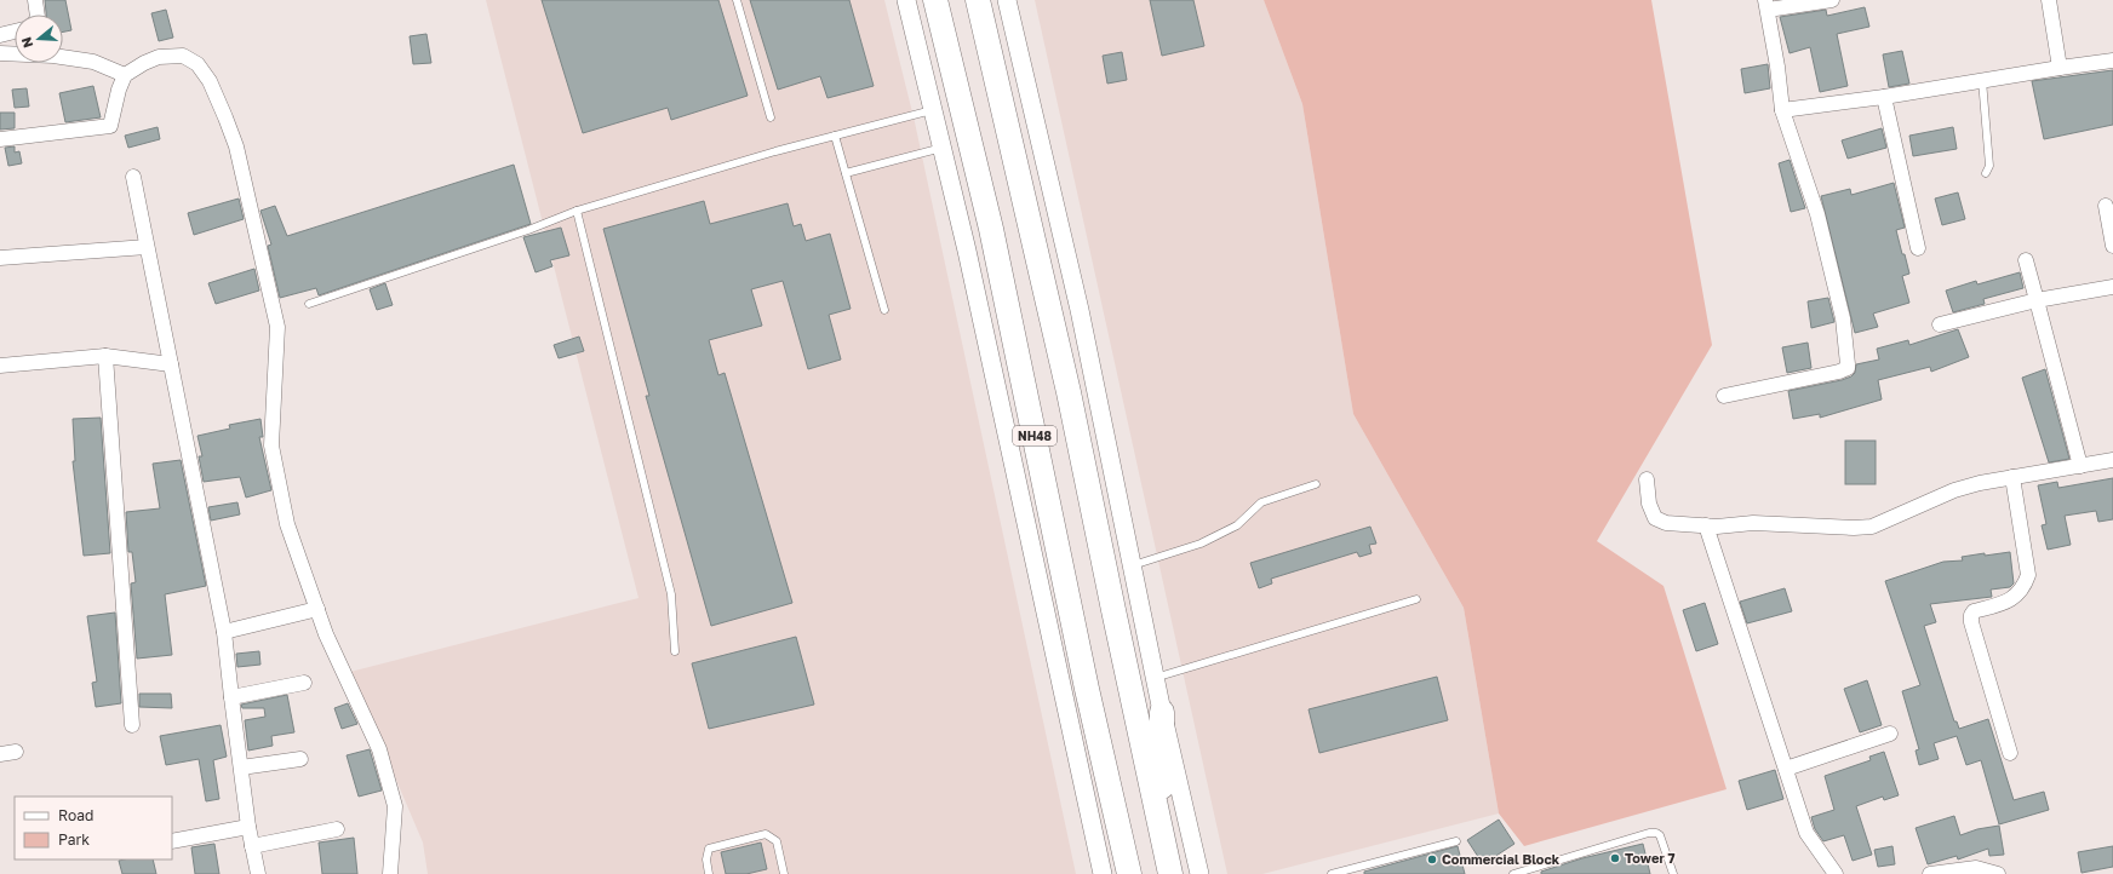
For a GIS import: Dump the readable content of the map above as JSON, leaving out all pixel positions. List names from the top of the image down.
{
  "streets": {
    "highway": ["NH48"]
  },
  "places": ["Tower 7", "Commercial Block"],
  "legend": ["Road", "Park"],
  "north": "left"
}
